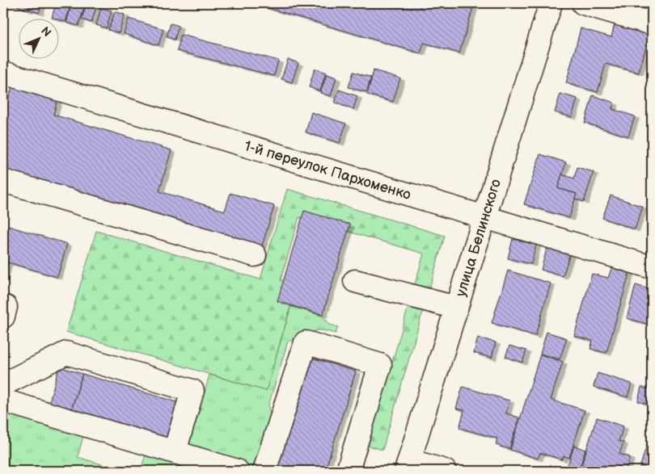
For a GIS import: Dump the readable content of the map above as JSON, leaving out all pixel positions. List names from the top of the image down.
{
  "streets": {
    "street": ["1-й переулок Пархоменко", "улица Белинского"]
  },
  "crossings": [
    ["1-й переулок Пархоменко", "улица Белинского"]
  ],
  "north": "top right"
}
